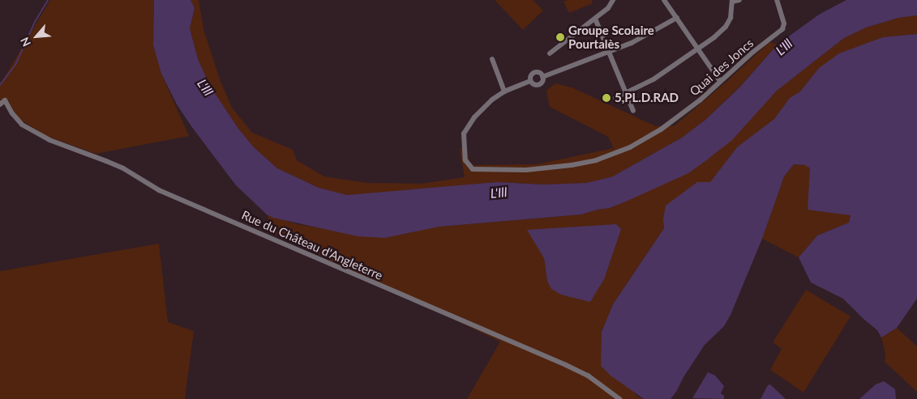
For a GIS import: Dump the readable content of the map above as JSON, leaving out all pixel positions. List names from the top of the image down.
{
  "streets": {
    "street": ["Quai des Joncs", "Rue du Château d'Angleterre"]
  },
  "water": ["L'Ill"],
  "places": ["Groupe Scolaire Pourtalès", "5,PL.D.RAD"],
  "north": "bottom left"
}
